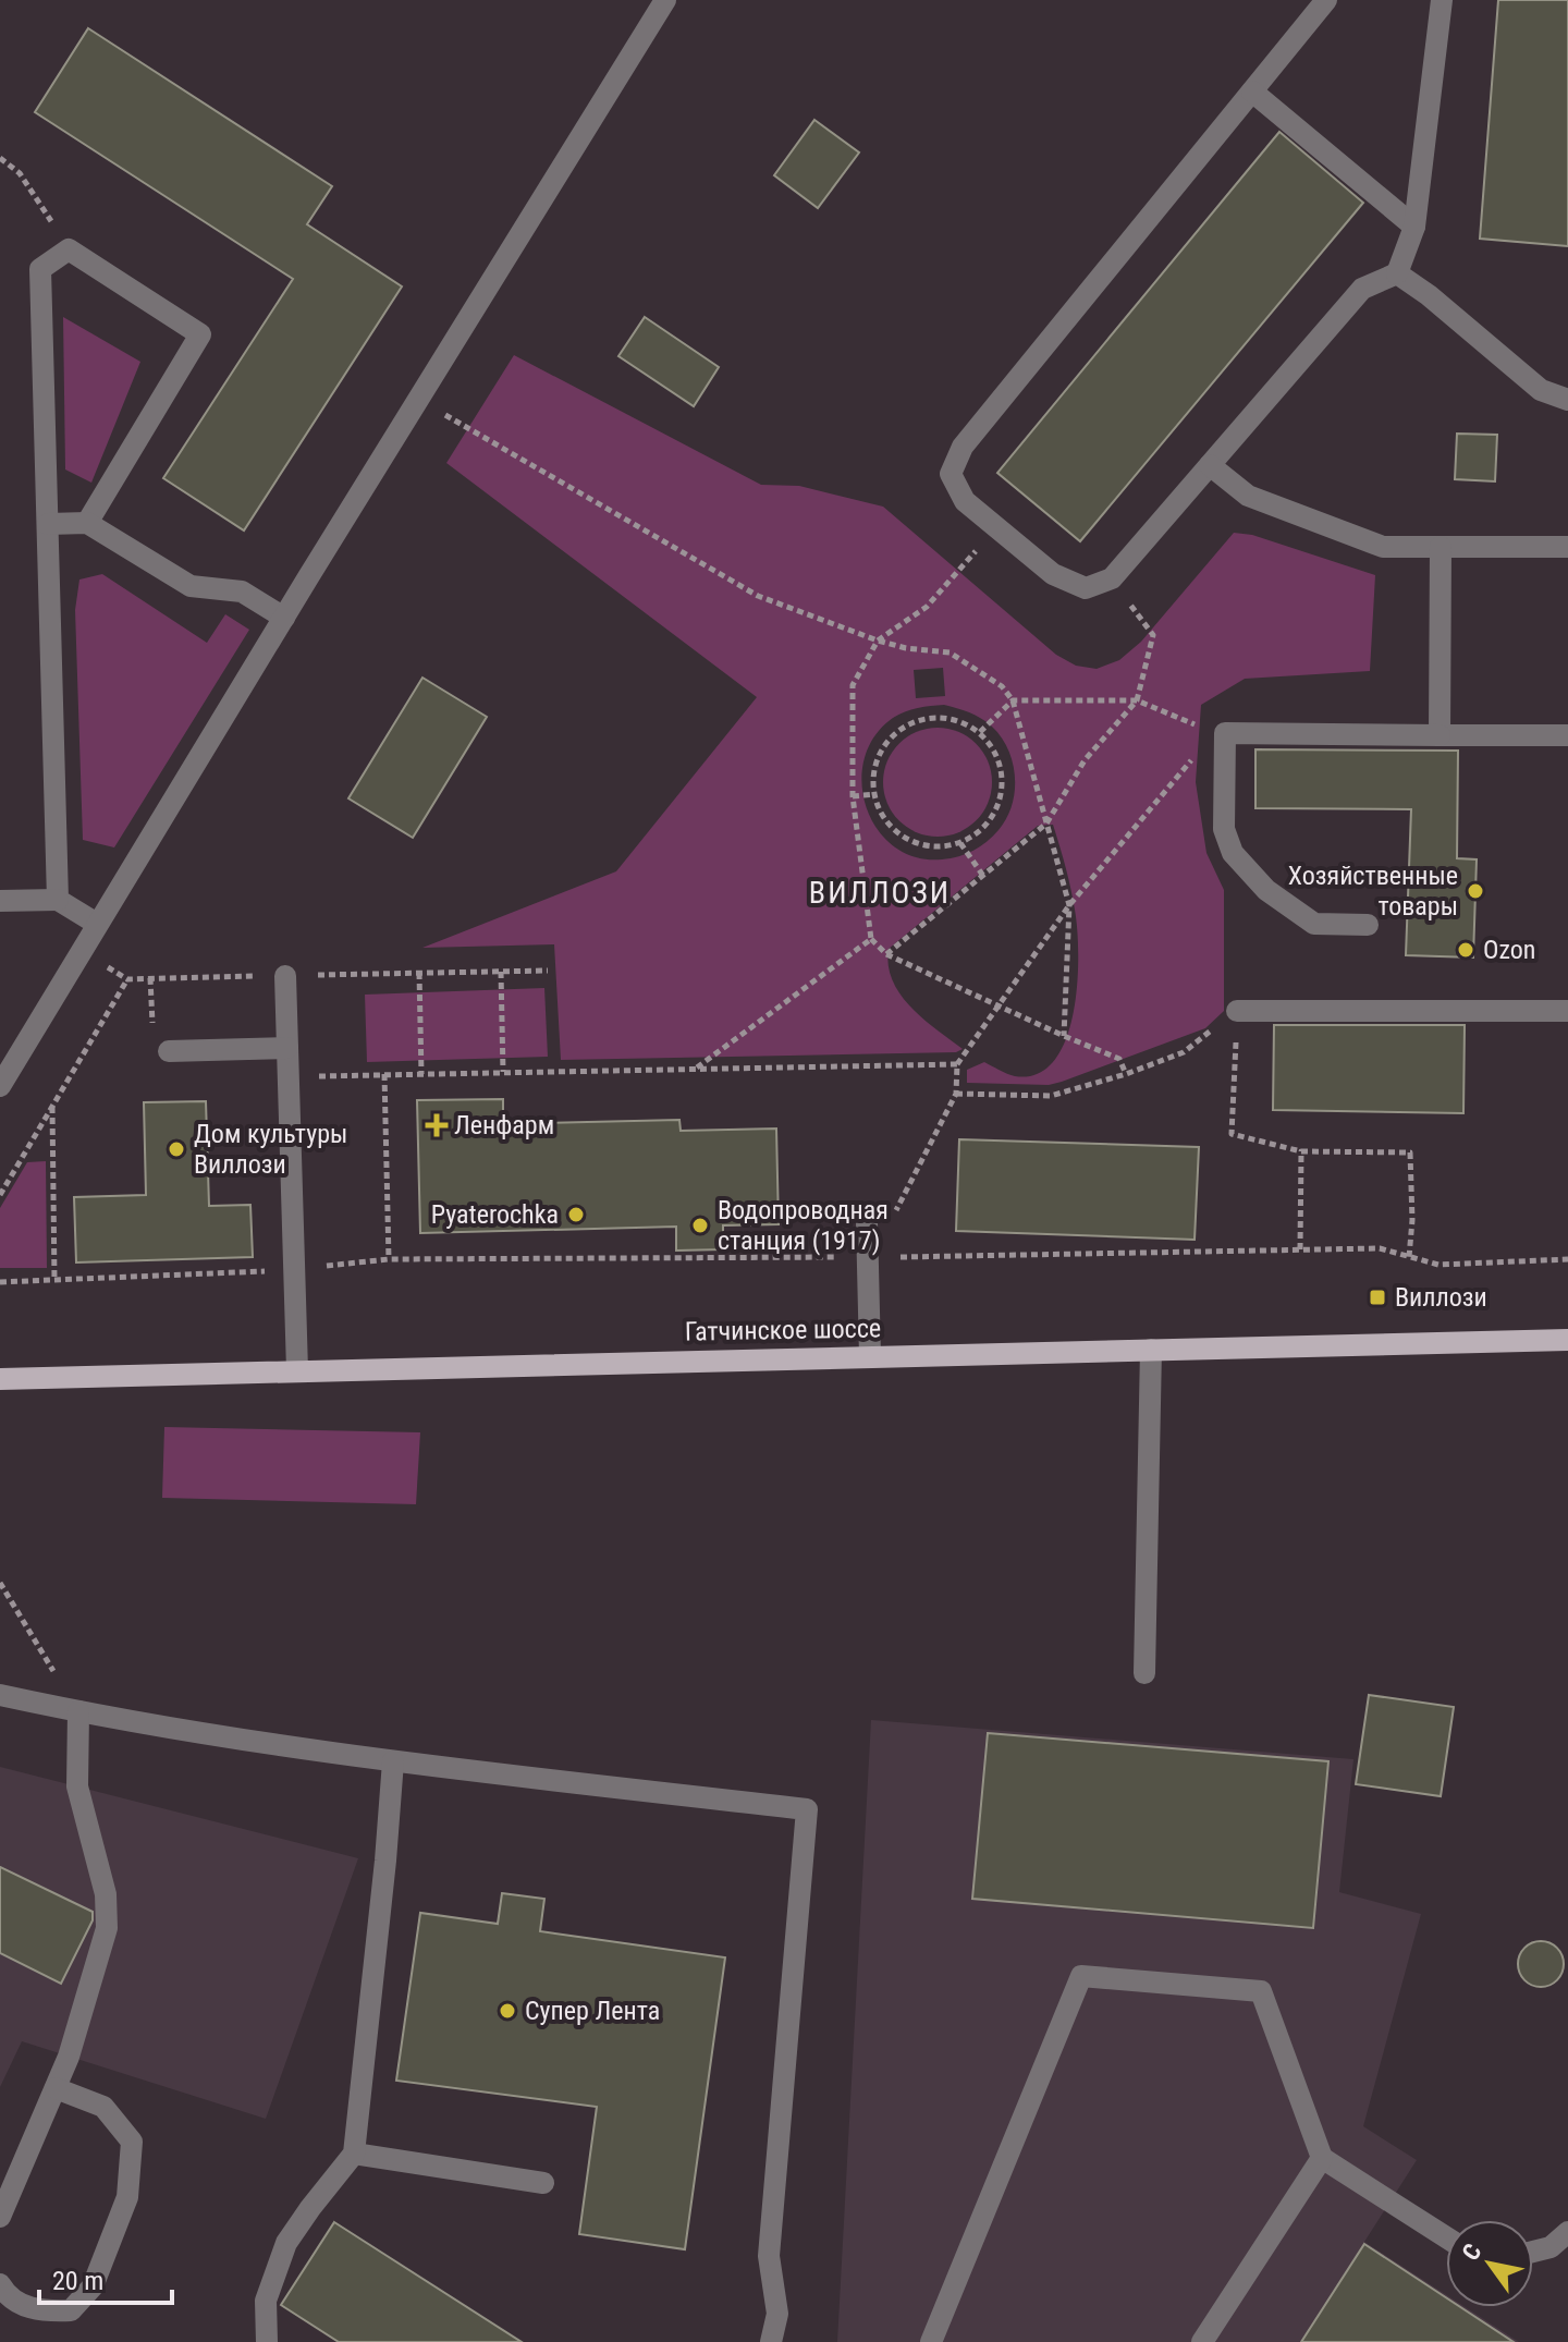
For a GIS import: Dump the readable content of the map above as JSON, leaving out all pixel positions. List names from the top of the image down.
{
  "streets": {
    "main road": ["Гатчинское шоссе"]
  },
  "districts": ["ВИЛЛОЗИ"],
  "places": {
    "other": [
      "Хозяйственные товары",
      "Ozon",
      "Дом культуры Виллози",
      "Pyaterochka",
      "Водопроводная станция (1917)",
      "Супер Лента"
    ],
    "health": ["Ленфарм"],
    "transit": ["Виллози"]
  },
  "scale_bar": "20 m",
  "north": "top left"
}
